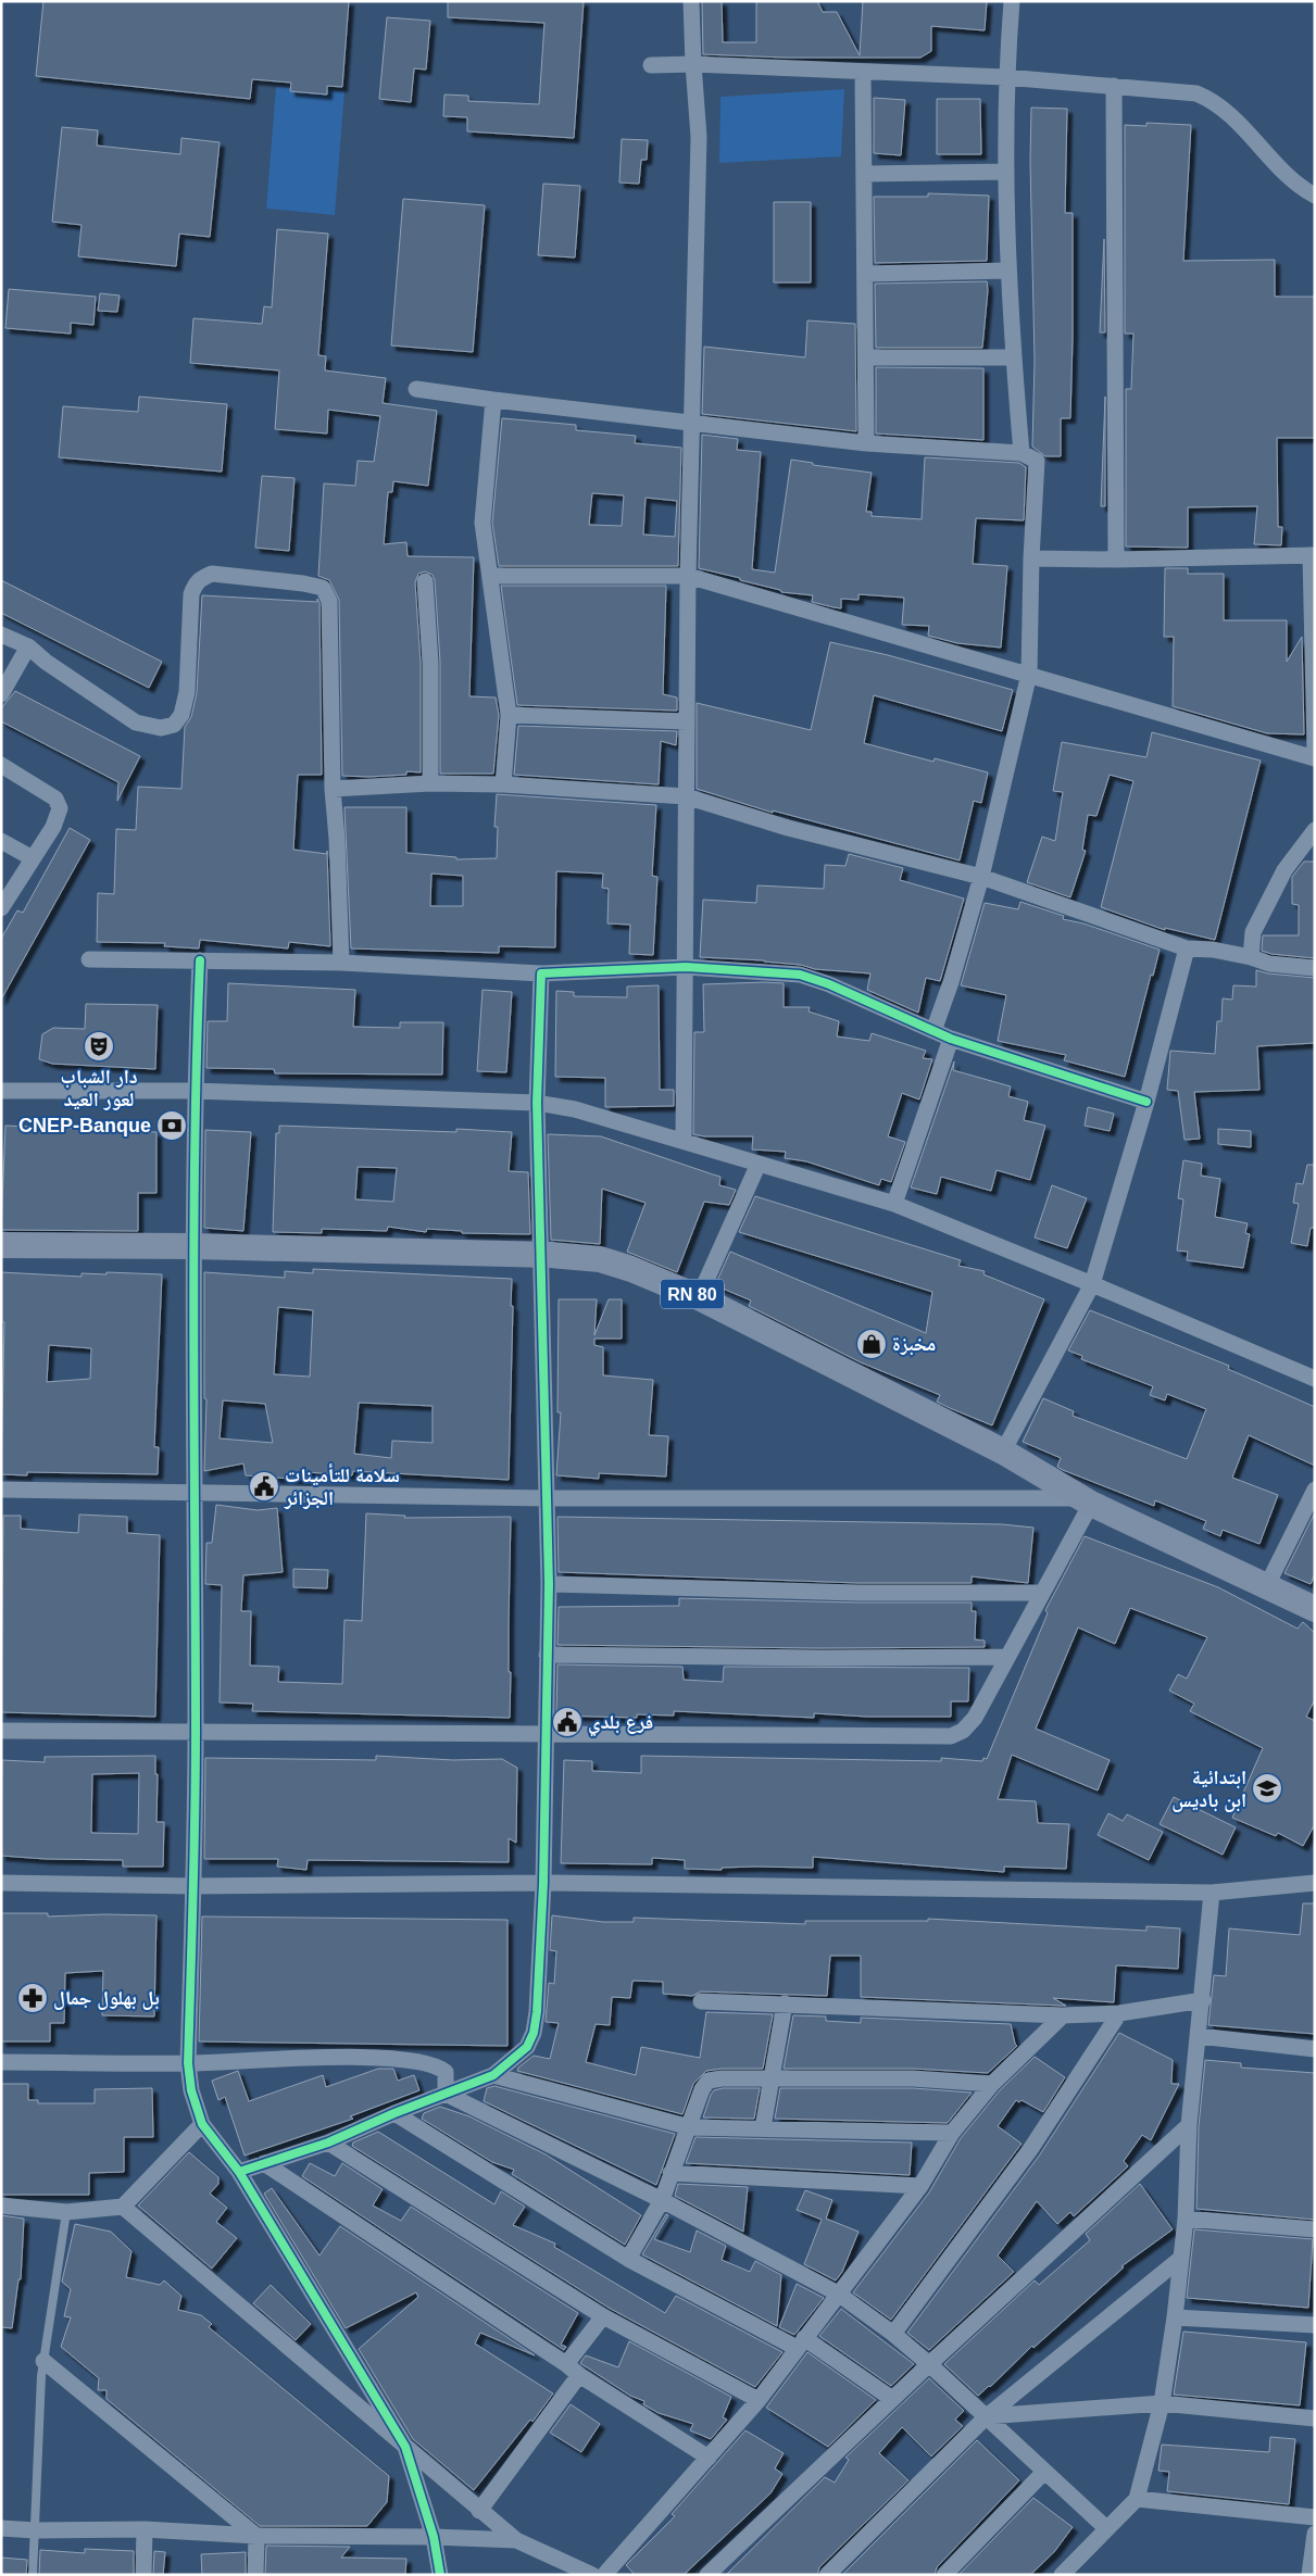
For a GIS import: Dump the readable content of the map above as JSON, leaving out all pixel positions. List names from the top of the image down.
{
  "streets": {
    "main road": ["RN 80"]
  },
  "places": {
    "theatre": ["دار الشباب لعور العيد"],
    "bank": ["CNEP-Banque"],
    "shop": ["مخبزة"],
    "public building": ["سلامة للتأمينات الجزائر", "فرع بلدي"],
    "school or university": ["ابتدائية ابن باديس"],
    "pharmacy": ["بل بهلول جمال"]
  }
}
